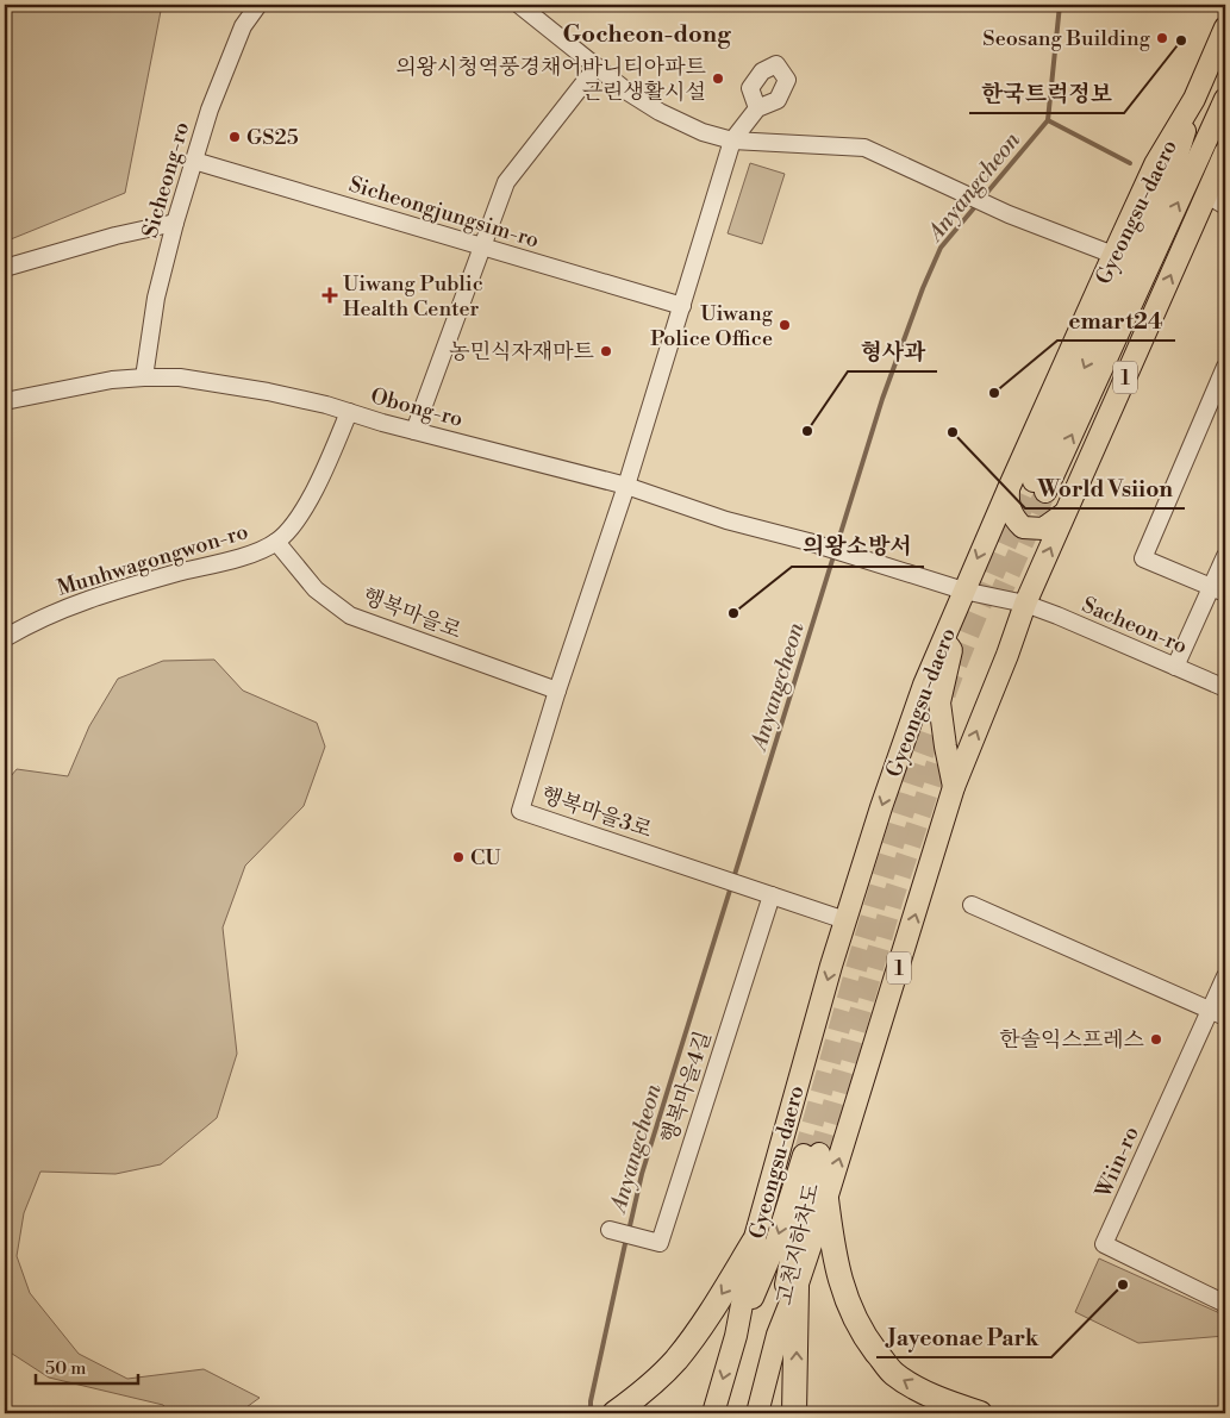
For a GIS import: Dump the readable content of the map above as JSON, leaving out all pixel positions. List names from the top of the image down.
{
  "streets": {
    "main road": ["Gyeongsu-daero", "1", "고천지하차도"],
    "street": [
      "Sicheong-ro",
      "Sicheongjungsim-ro",
      "Obong-ro",
      "Munhwagongwon-ro",
      "행복마을로",
      "Sacheon-ro",
      "행복마을3로",
      "행복마을4길",
      "Wiin-ro"
    ]
  },
  "crossings": [
    ["Sicheong-ro", "Sicheongjungsim-ro"],
    ["Sicheong-ro", "Obong-ro"],
    ["Sicheongjungsim-ro", "행복마을3로"],
    ["Gyeongsu-daero", "1"],
    ["Gyeongsu-daero", "Obong-ro"],
    ["Gyeongsu-daero", "행복마을3로"],
    ["Gyeongsu-daero", "고천지하차도"],
    ["1", "Sacheon-ro"],
    ["1", "고천지하차도"],
    ["Obong-ro", "Munhwagongwon-ro"],
    ["Obong-ro", "행복마을3로"],
    ["Munhwagongwon-ro", "행복마을로"],
    ["행복마을로", "행복마을3로"],
    ["행복마을3로", "행복마을4길"]
  ],
  "districts": ["Gocheon-dong"],
  "water": ["Anyangcheon"],
  "places": {
    "other": [
      "Seosang Building",
      "한국트럭정보",
      "의왕시청역풍경채어바니티아파트 근린생활시설",
      "GS25",
      "Uiwang Police Office",
      "농민식자재마트",
      "emart24",
      "형사과",
      "World Vsiion",
      "의왕소방서",
      "CU",
      "한솔익스프레스",
      "Jayeonae Park"
    ],
    "health": ["Uiwang Public Health Center"]
  },
  "scale_bar": "50 m"
}
